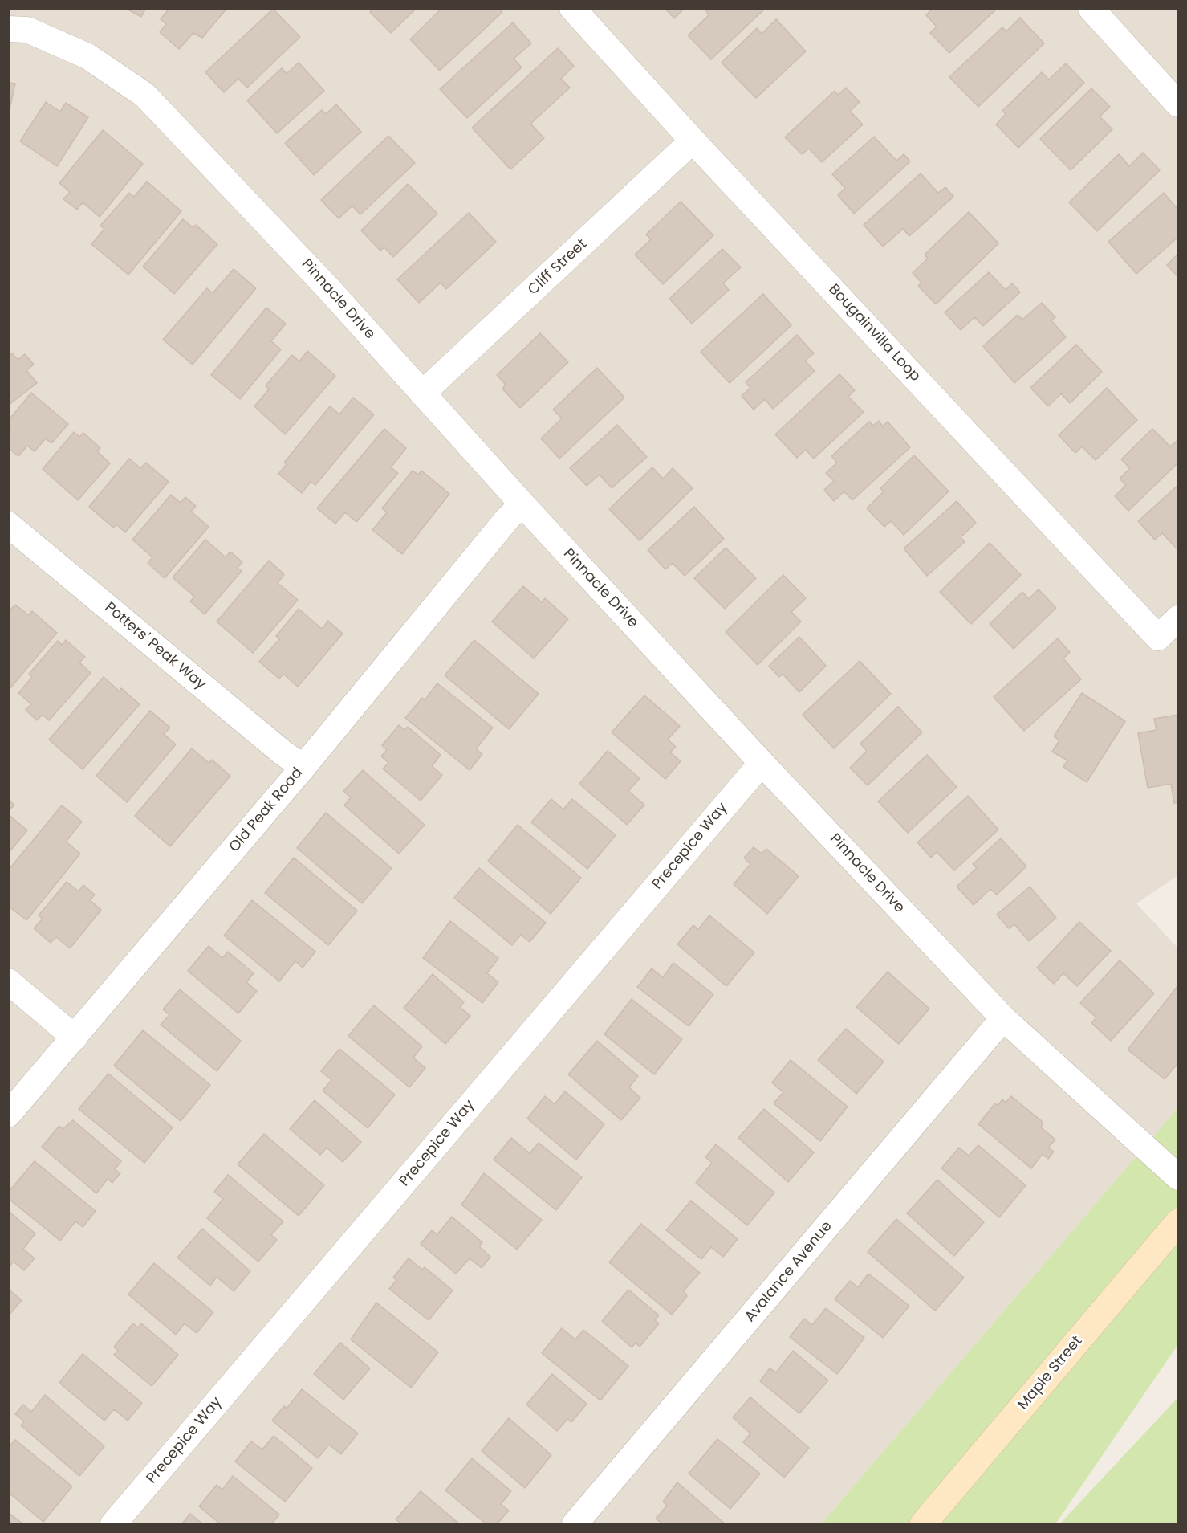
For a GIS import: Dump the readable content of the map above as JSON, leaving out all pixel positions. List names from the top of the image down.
{
  "streets": {
    "street": [
      "Cliff Street",
      "Pinnacle Drive",
      "Bougainvilla Loop",
      "Potters' Peak Way",
      "Old Peak Road",
      "Precepice Way",
      "Avalance Avenue",
      "Maple Street"
    ]
  },
  "crossings": [
    ["Cliff Street", "Pinnacle Drive"],
    ["Cliff Street", "Bougainvilla Loop"],
    ["Pinnacle Drive", "Old Peak Road"],
    ["Pinnacle Drive", "Precepice Way"],
    ["Pinnacle Drive", "Avalance Avenue"],
    ["Potters' Peak Way", "Old Peak Road"]
  ]
}
